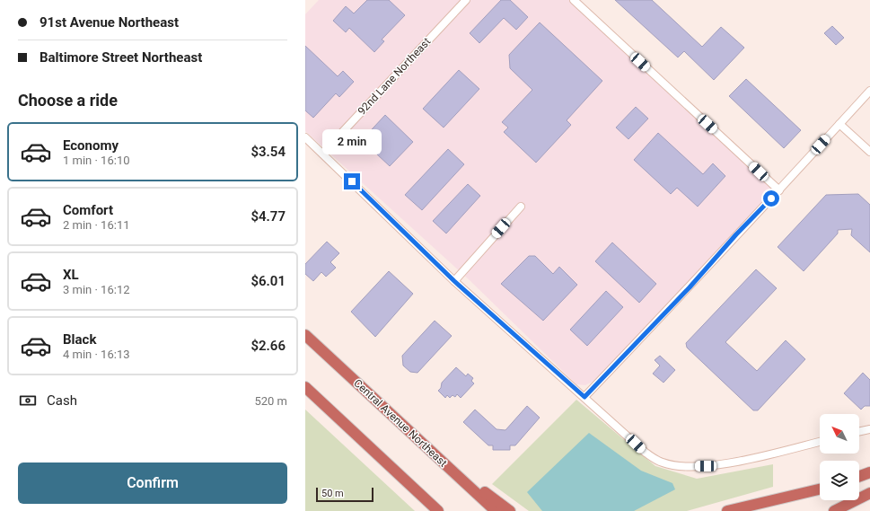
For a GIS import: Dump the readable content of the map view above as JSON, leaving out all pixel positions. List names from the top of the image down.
{
  "streets": {
    "highway": ["Central Avenue Northeast"],
    "street": ["92nd Lane Northeast"]
  },
  "scale_bar": "50 m",
  "north": "top left",
  "page": {
    "banner": ["91st Avenue Northeast", "Baltimore Street Northeast"],
    "heading": "Choose a ride",
    "list": [
      {
        "name": "Economy",
        "note": "1 min · 16:10",
        "value": "$3.54"
      },
      {
        "name": "Comfort",
        "note": "2 min · 16:11",
        "value": "$4.77"
      },
      {
        "name": "XL",
        "note": "3 min · 16:12",
        "value": "$6.01"
      },
      {
        "name": "Black",
        "note": "4 min · 16:13",
        "value": "$2.66"
      }
    ],
    "bubble": "2 min",
    "pay": ["Cash", "520 m"],
    "buttons": "Confirm",
    "scale": "50 m"
  }
}
